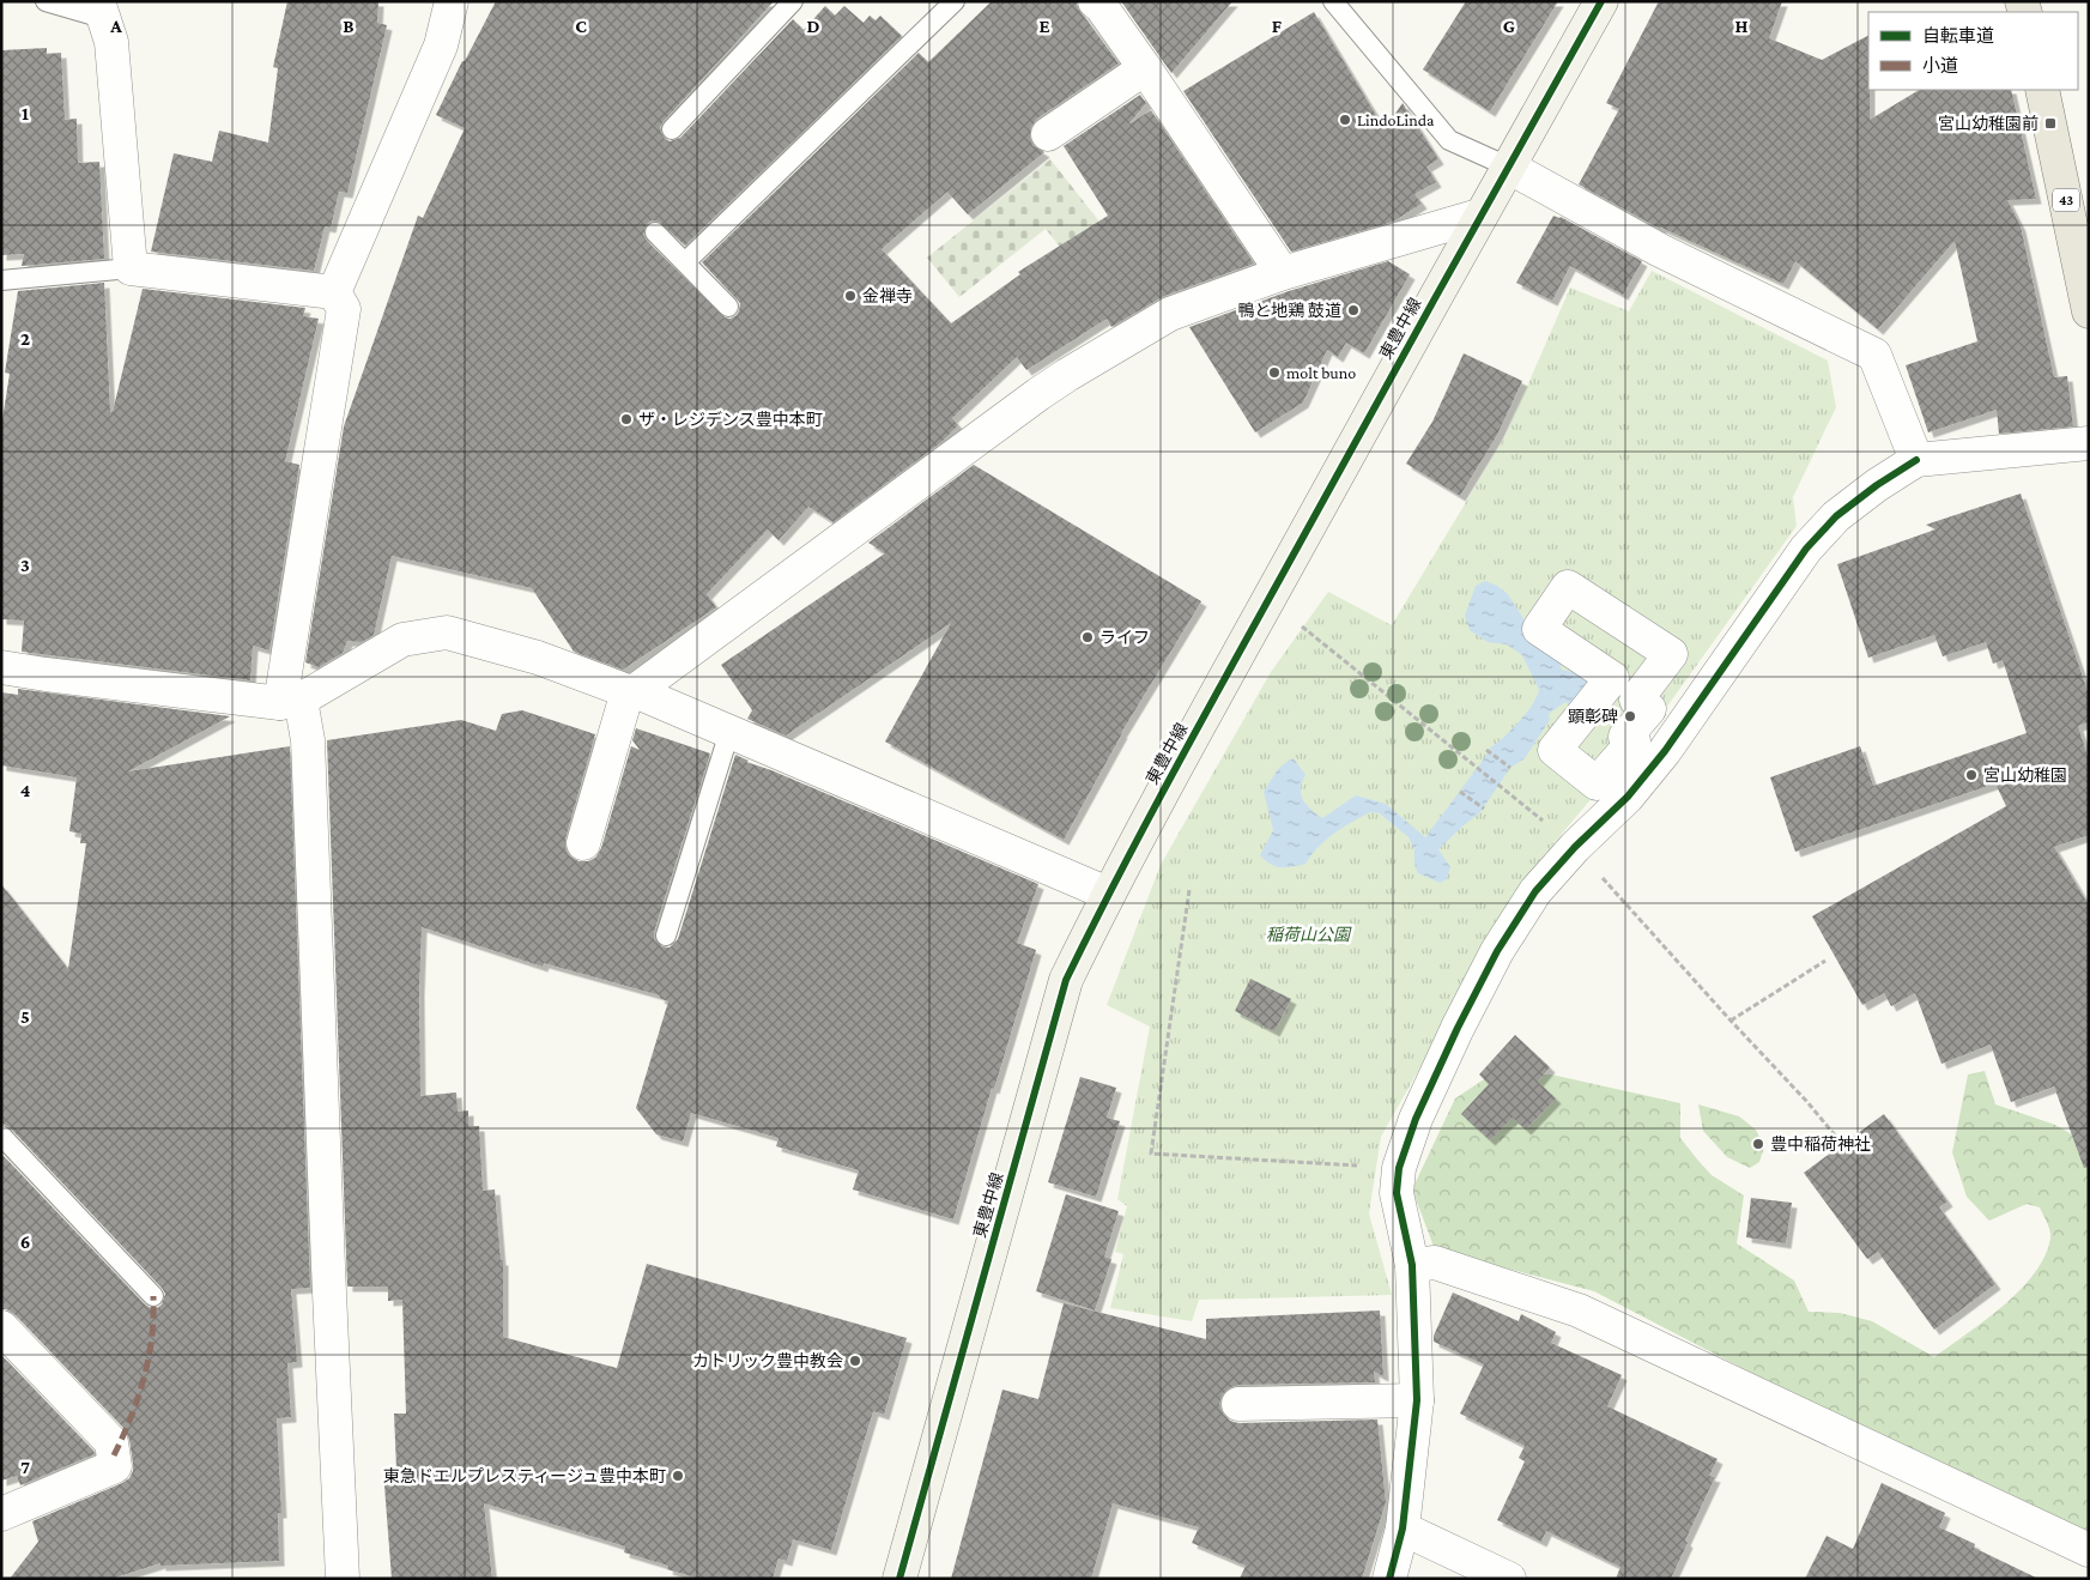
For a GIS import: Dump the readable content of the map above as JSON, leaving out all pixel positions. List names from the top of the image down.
{
  "streets": {
    "main road": ["43"],
    "street": ["東豊中線"]
  },
  "parks": ["稲荷山公園"],
  "places": {
    "other": [
      "LindoLinda",
      "金禅寺",
      "鴨と地鶏 鼓道",
      "molt buno",
      "ザ・レジデンス豊中本町",
      "ライフ",
      "顕彰碑",
      "宮山幼稚園",
      "豊中稲荷神社",
      "カトリック豊中教会",
      "東急ドエルプレスティージュ豊中本町"
    ],
    "transit": ["宮山幼稚園前"]
  },
  "legend": ["自転車道", "小道"],
  "grid": {
    "columns": [
      "A",
      "B",
      "C",
      "D",
      "E",
      "F",
      "G",
      "H"
    ],
    "rows": [
      "1",
      "2",
      "3",
      "4",
      "5",
      "6",
      "7"
    ]
  }
}
